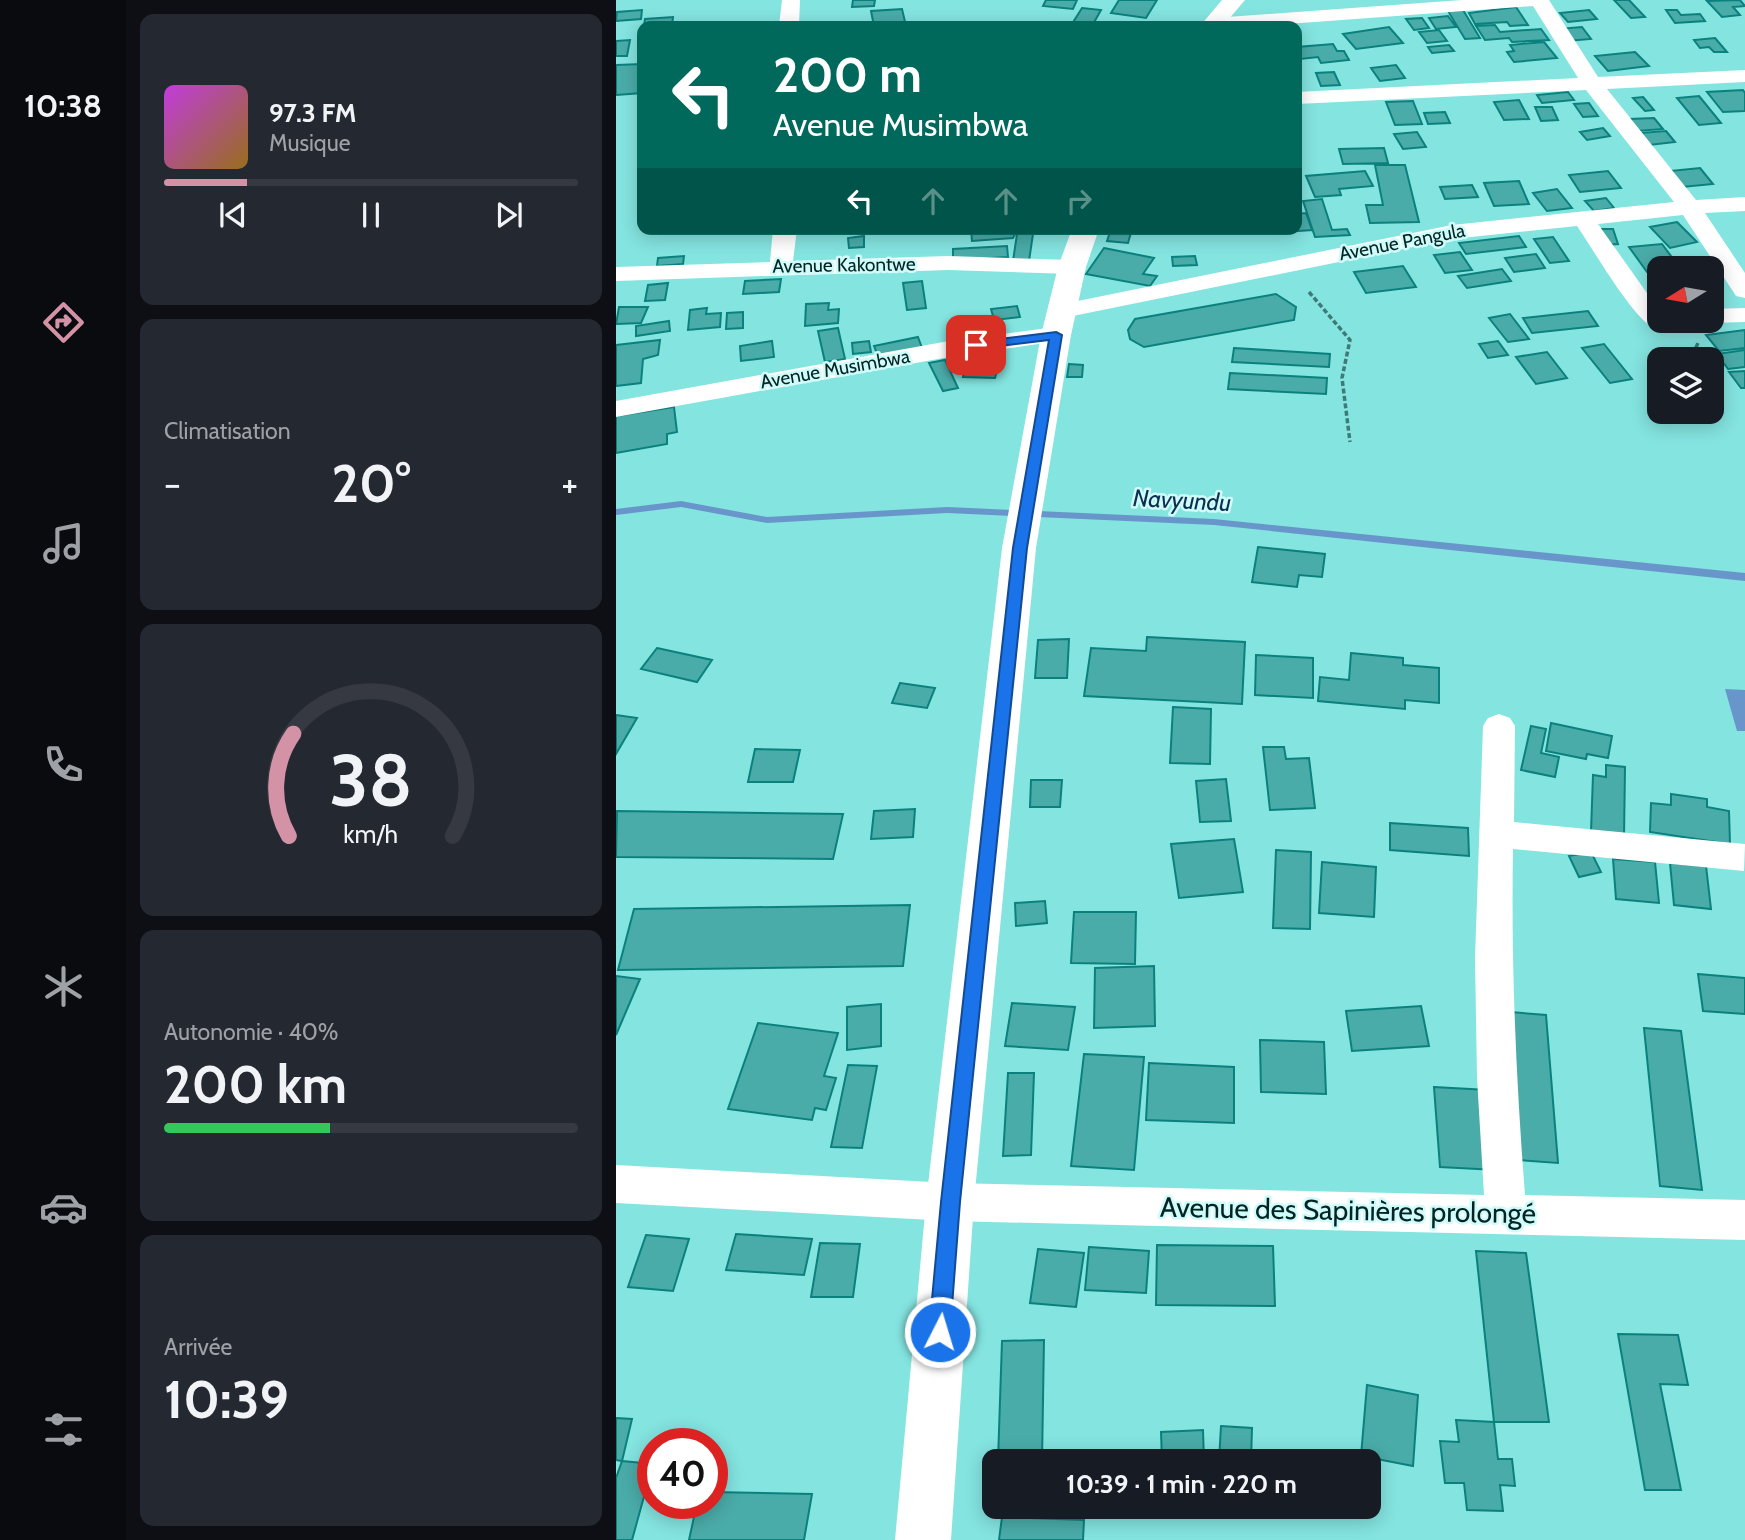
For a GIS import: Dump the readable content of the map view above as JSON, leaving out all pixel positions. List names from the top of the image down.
{
  "streets": {
    "street": [
      "Avenue Pangula",
      "Avenue Kakontwe",
      "Avenue Musimbwa",
      "Avenue des Sapinières prolongé"
    ]
  },
  "crossings": [
    ["Avenue Pangula", "Avenue Musimbwa"]
  ],
  "water": ["Navyundu"],
  "north": "left",
  "page": {
    "tabs": "10:38",
    "turn": ["200 m", "Avenue Musimbwa"],
    "song": ["97.3 FM", "Musique"],
    "tile": [
      "Climatisation",
      ["Autonomie · 40%", "200 km"],
      ["Arrivée", "10:39"]
    ],
    "heat": ["−", "20°", "+"],
    "limit": "40",
    "trip": "10:39 · 1 min · 220 m",
    "gauge": ["38", "km/h"]
  }
}
